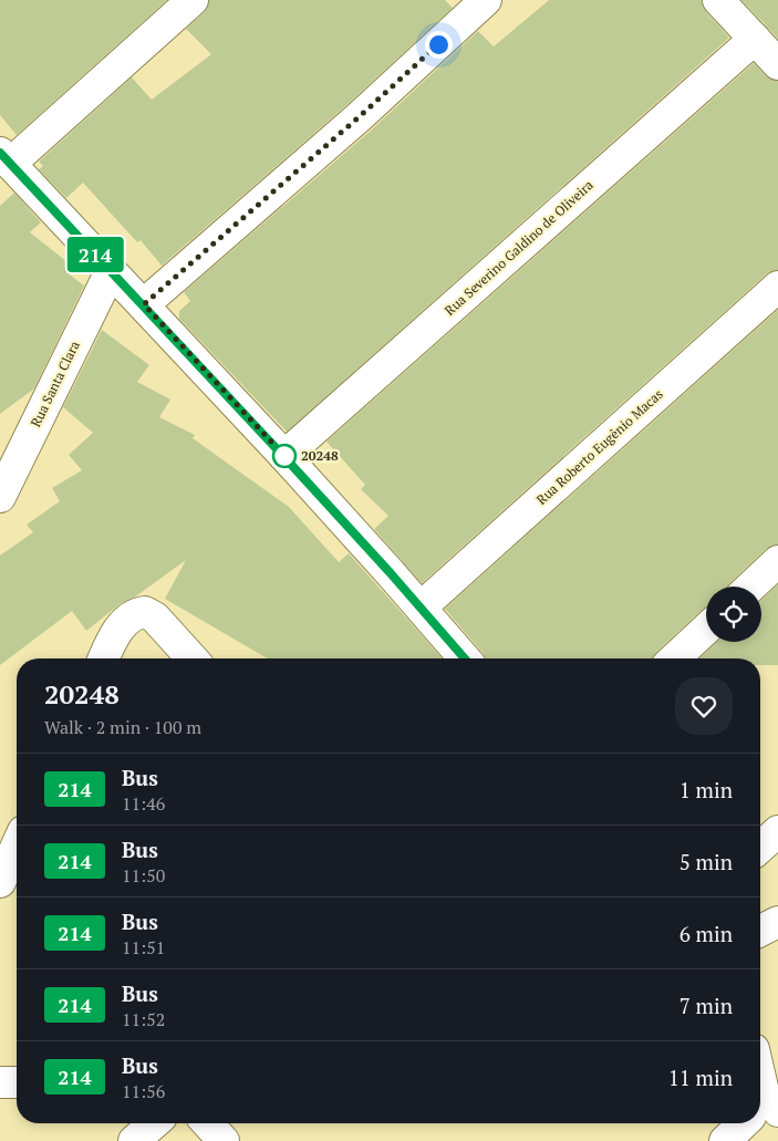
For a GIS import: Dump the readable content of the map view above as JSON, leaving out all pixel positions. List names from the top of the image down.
{
  "streets": {
    "street": ["Rua Severino Galdino de Oliveira", "Rua Santa Clara", "Rua Roberto Eugênio Macas"]
  },
  "places": ["20248"],
  "lines": ["bus line 214"],
  "page": {
    "on_map": "214",
    "heading": ["20248", "Walk · 2 min · 100 m"],
    "list": [
      {
        "mark": "214",
        "name": "Bus",
        "note": "11:46",
        "value": "1 min"
      },
      {
        "mark": "214",
        "name": "Bus",
        "note": "11:50",
        "value": "5 min"
      },
      {
        "mark": "214",
        "name": "Bus",
        "note": "11:51",
        "value": "6 min"
      },
      {
        "mark": "214",
        "name": "Bus",
        "note": "11:52",
        "value": "7 min"
      },
      {
        "mark": "214",
        "name": "Bus",
        "note": "11:56",
        "value": "11 min"
      }
    ]
  }
}
